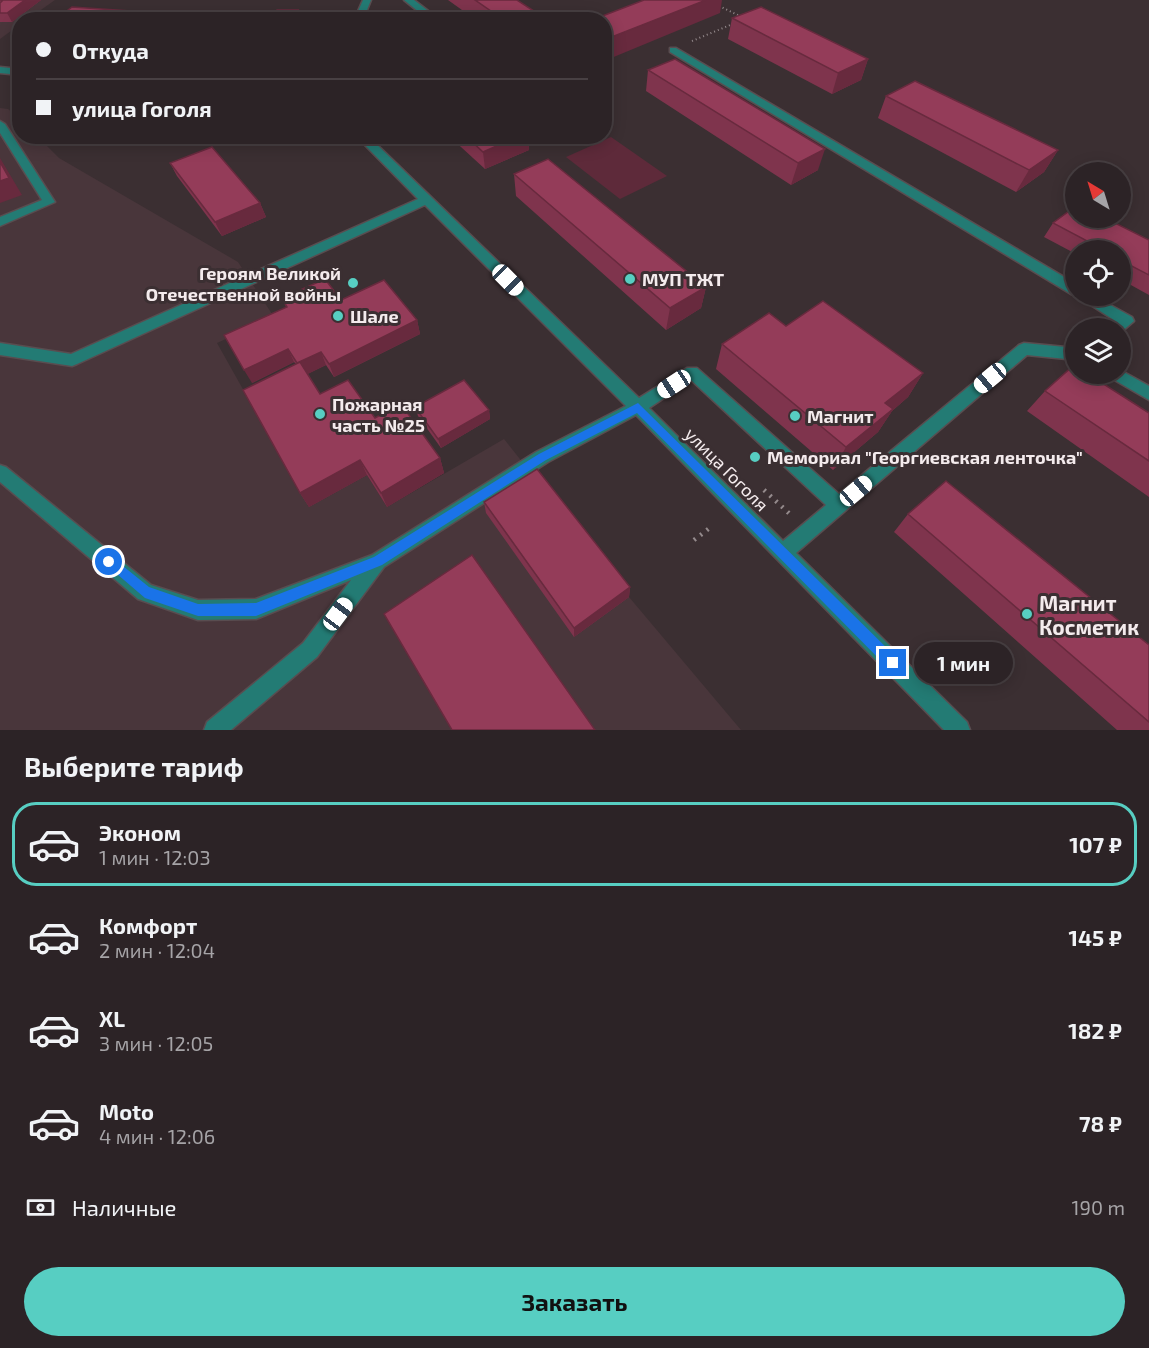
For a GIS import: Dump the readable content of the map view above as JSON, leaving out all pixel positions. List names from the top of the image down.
{
  "streets": {
    "street": ["улица Гоголя"]
  },
  "places": [
    "МУП ТЖТ",
    "Героям Великой Отечественной войны",
    "Шале",
    "Пожарная часть №25",
    "Магнит",
    "Мемориал \"Георгиевская ленточка\"",
    "Магнит Косметик"
  ],
  "north": "top left",
  "page": {
    "banner": ["Откуда", "улица Гоголя"],
    "bubble": "1 мин",
    "heading": "Выберите тариф",
    "list": [
      {
        "name": "Эконом",
        "note": "1 мин · 12:03",
        "value": "107 ₽"
      },
      {
        "name": "Комфорт",
        "note": "2 мин · 12:04",
        "value": "145 ₽"
      },
      {
        "name": "XL",
        "note": "3 мин · 12:05",
        "value": "182 ₽"
      },
      {
        "name": "Moto",
        "note": "4 мин · 12:06",
        "value": "78 ₽"
      }
    ],
    "pay": ["Наличные", "190 m"],
    "buttons": "Заказать"
  }
}
